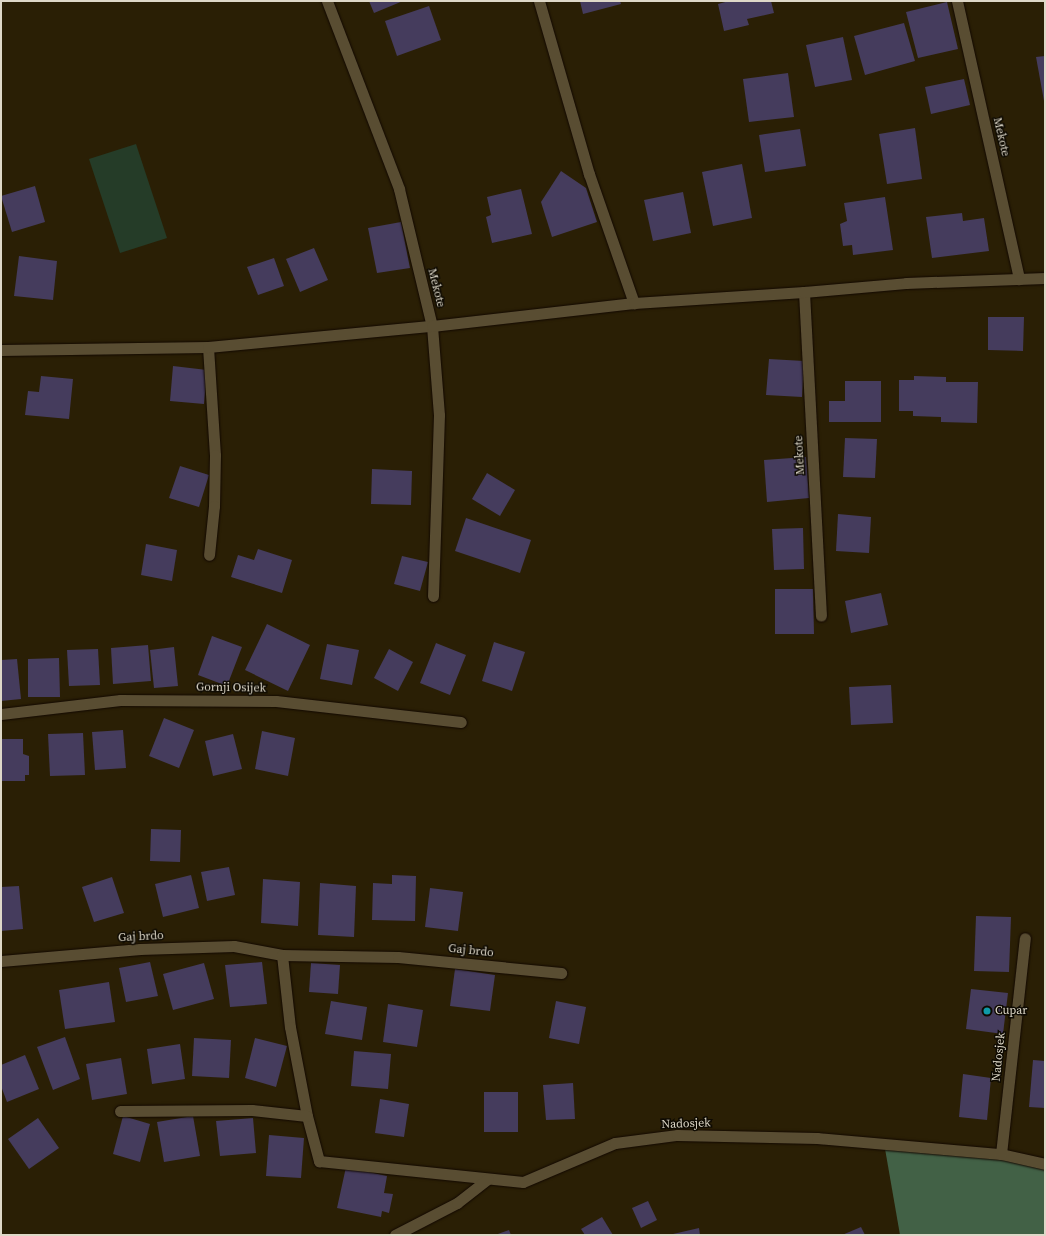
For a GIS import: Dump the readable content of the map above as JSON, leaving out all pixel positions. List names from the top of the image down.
{
  "streets": {
    "street": [
      "Mekote",
      "Gornji Osijek",
      "Gaj brdo",
      "Nadosjek"
    ]
  },
  "places": ["Cupar"]
}
